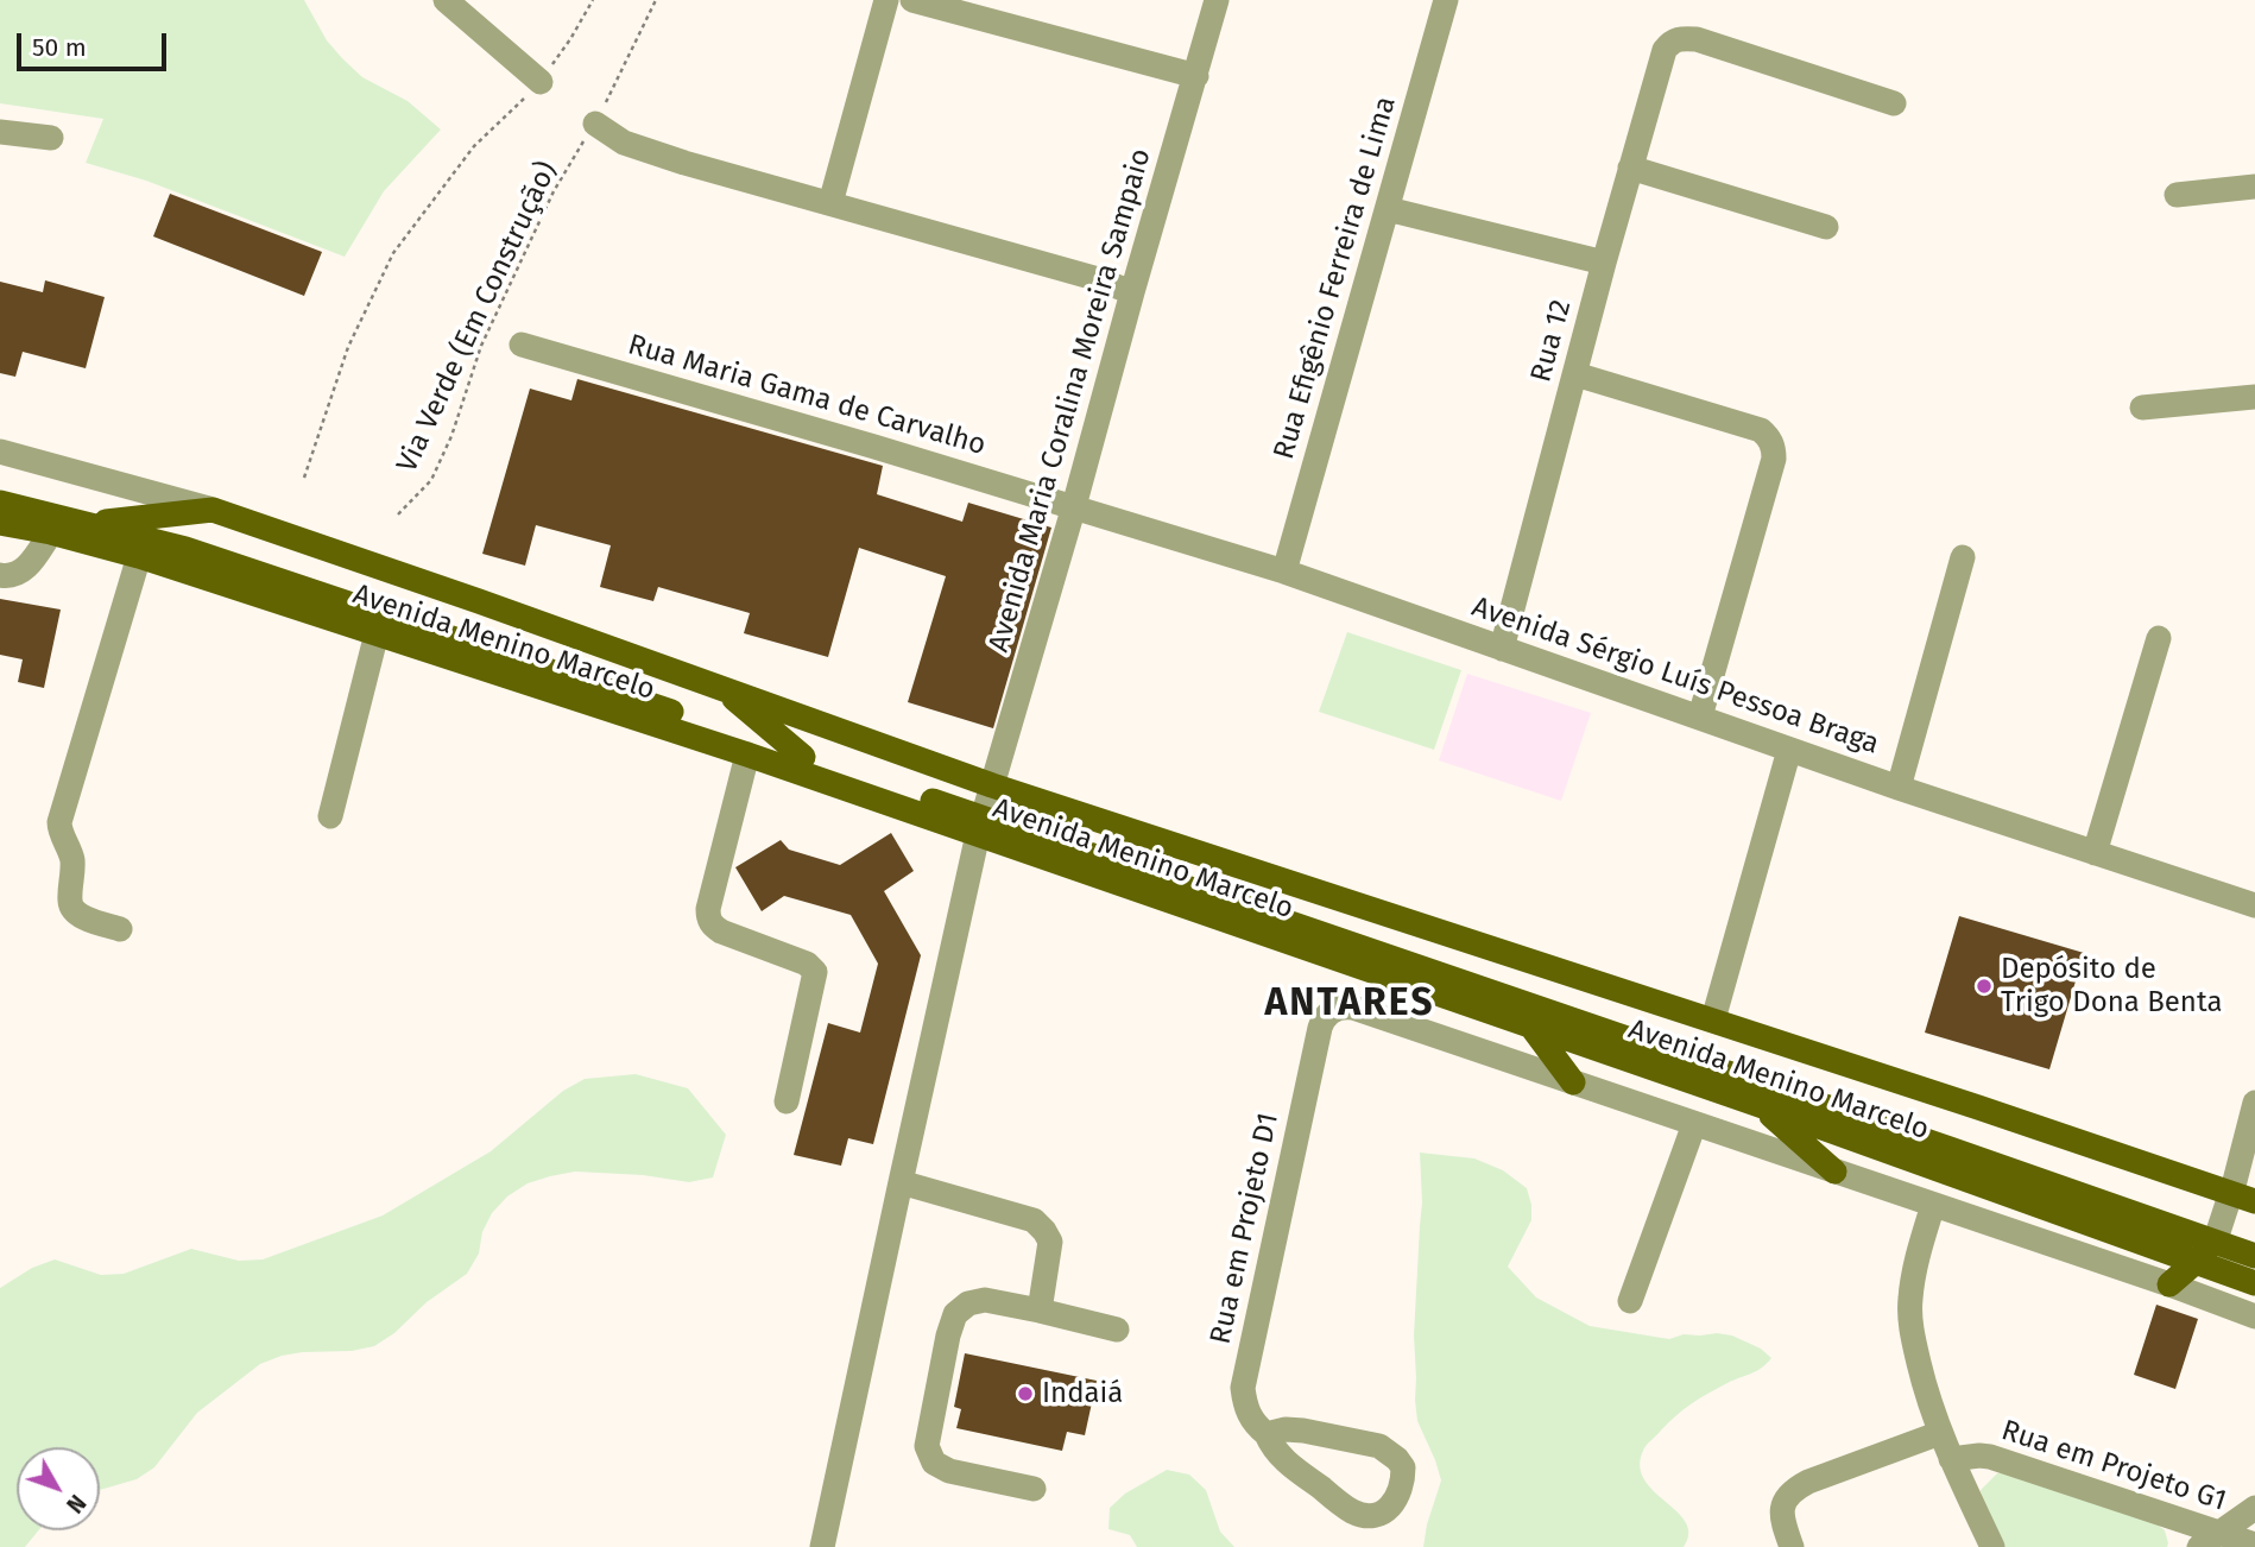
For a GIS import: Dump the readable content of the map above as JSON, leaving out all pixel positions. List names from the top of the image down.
{
  "streets": {
    "main road": ["Avenida Menino Marcelo"],
    "street": [
      "Rua Efigênio Ferreira de Lima",
      "Rua 12",
      "Rua Maria Gama de Carvalho",
      "Avenida Maria Coralina Moreira Sampaio",
      "Avenida Sérgio Luís Pessoa Braga",
      "Rua em Projeto D1",
      "Rua em Projeto G1"
    ],
    "path": ["Via Verde (Em Construção)"]
  },
  "crossings": [
    ["Rua Efigênio Ferreira de Lima", "Avenida Sérgio Luís Pessoa Braga"],
    ["Rua 12", "Avenida Sérgio Luís Pessoa Braga"],
    ["Rua Maria Gama de Carvalho", "Avenida Maria Coralina Moreira Sampaio"],
    ["Rua Maria Gama de Carvalho", "Avenida Sérgio Luís Pessoa Braga"],
    ["Avenida Maria Coralina Moreira Sampaio", "Avenida Menino Marcelo"],
    ["Avenida Maria Coralina Moreira Sampaio", "Avenida Sérgio Luís Pessoa Braga"]
  ],
  "districts": ["ANTARES"],
  "places": ["Depósito de Trigo Dona Benta", "Indaiá"],
  "scale_bar": "50 m",
  "north": "bottom right"
}
